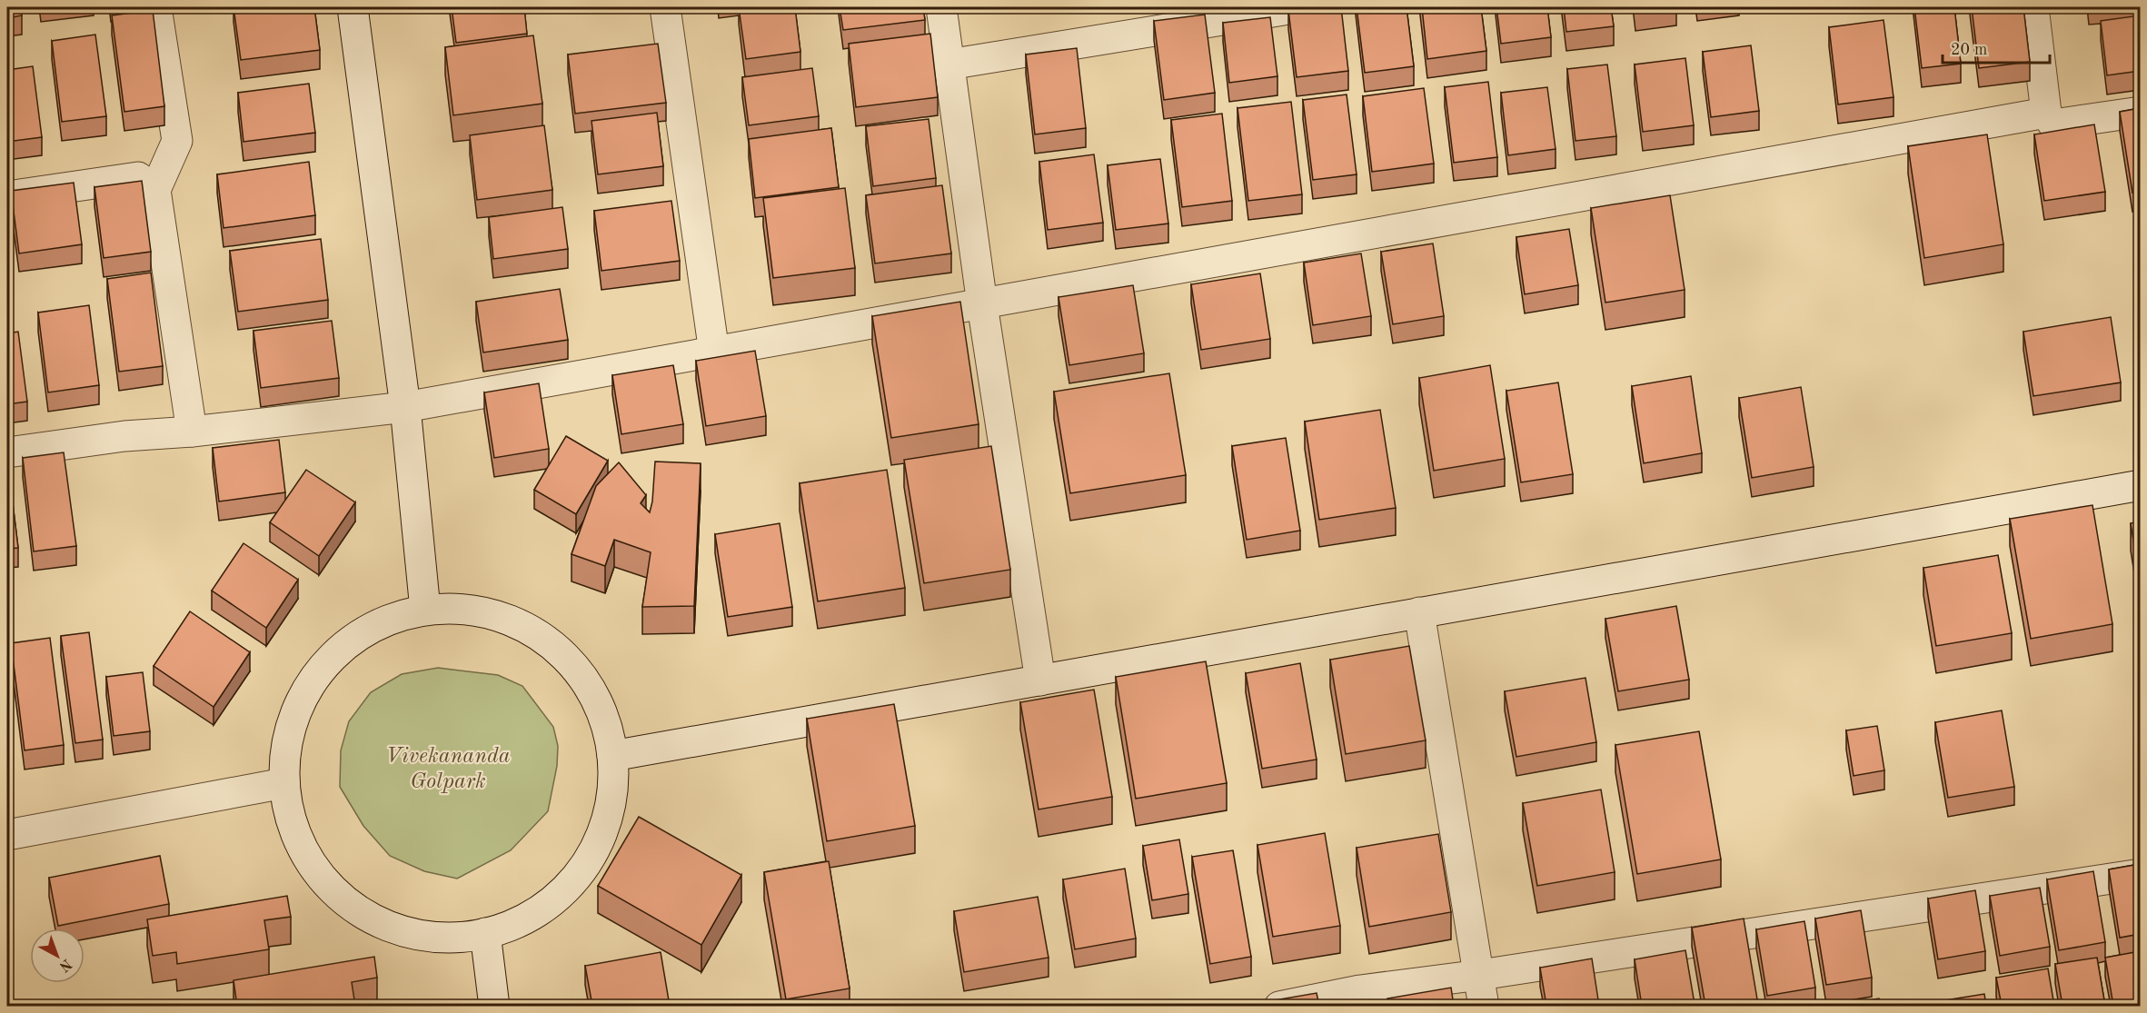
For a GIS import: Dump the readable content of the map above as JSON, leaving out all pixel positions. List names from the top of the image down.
{
  "parks": ["Vivekananda Golpark"],
  "scale_bar": "20 m",
  "north": "bottom right"
}
